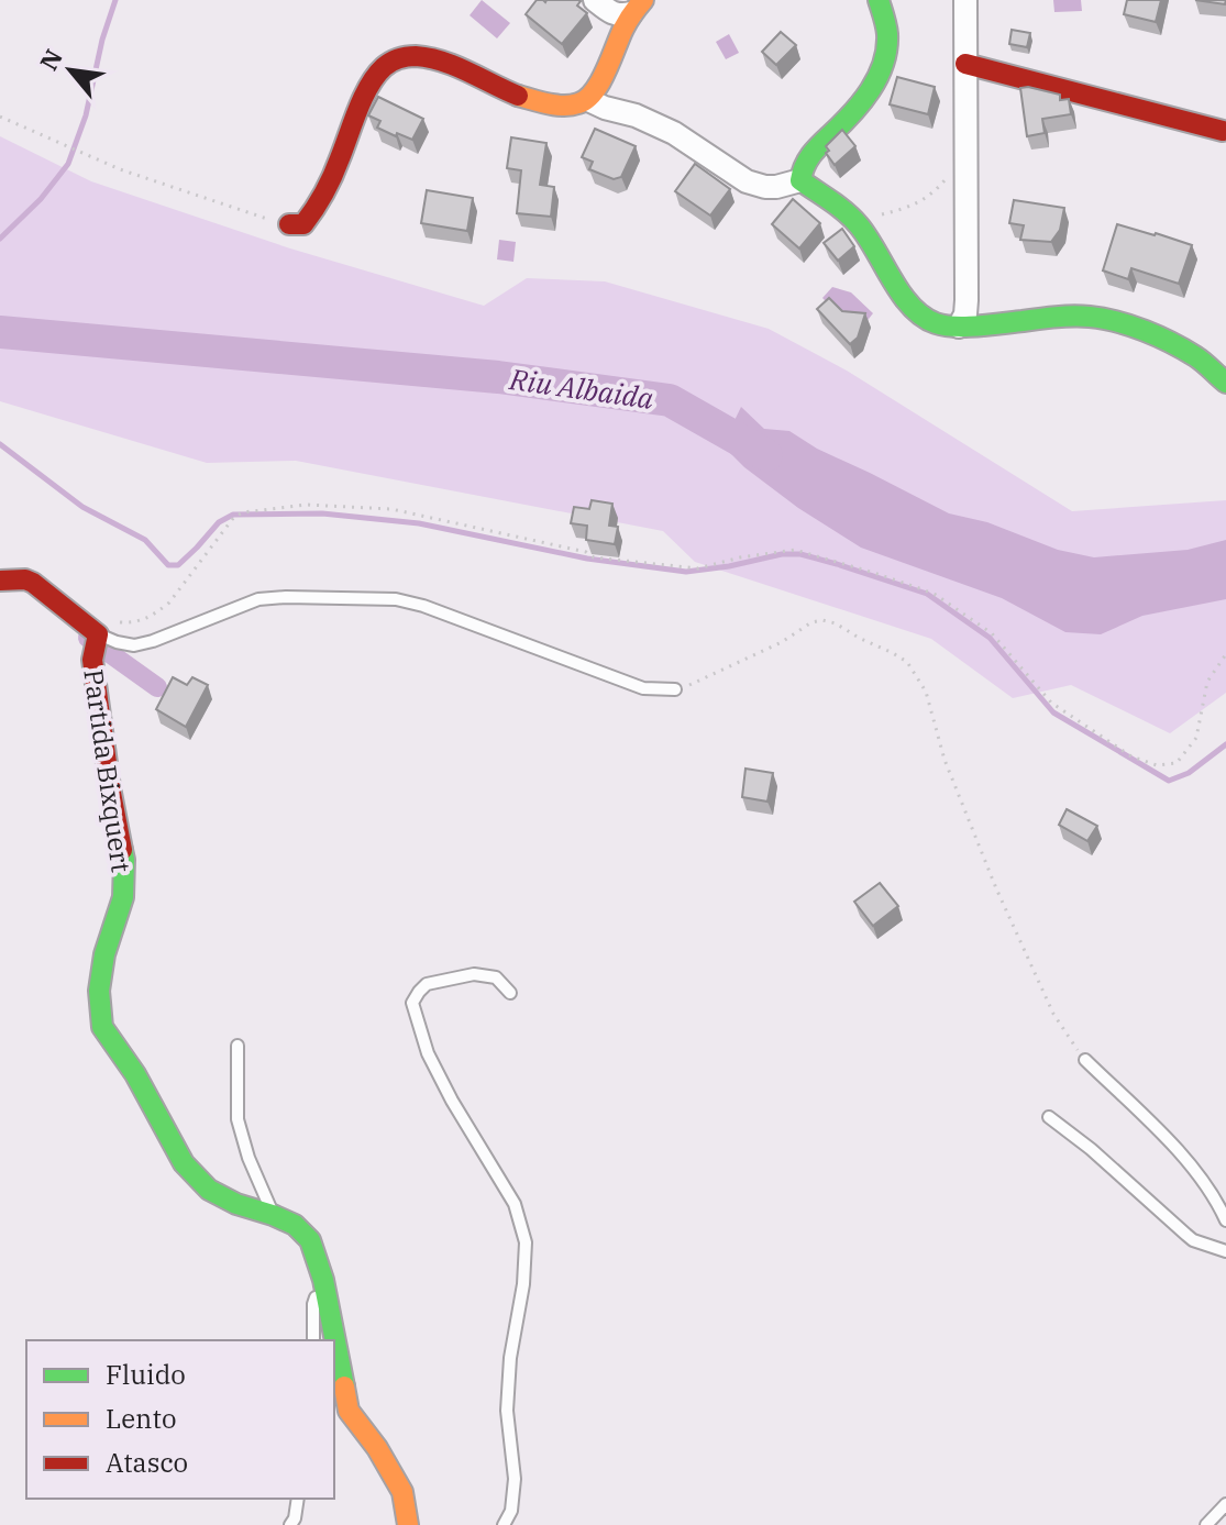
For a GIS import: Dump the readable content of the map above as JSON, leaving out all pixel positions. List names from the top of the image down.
{
  "streets": {
    "street": ["Partida Bixquert"]
  },
  "water": ["Riu Albaida"],
  "legend": ["Fluido", "Lento", "Atasco"],
  "north": "top left"
}
